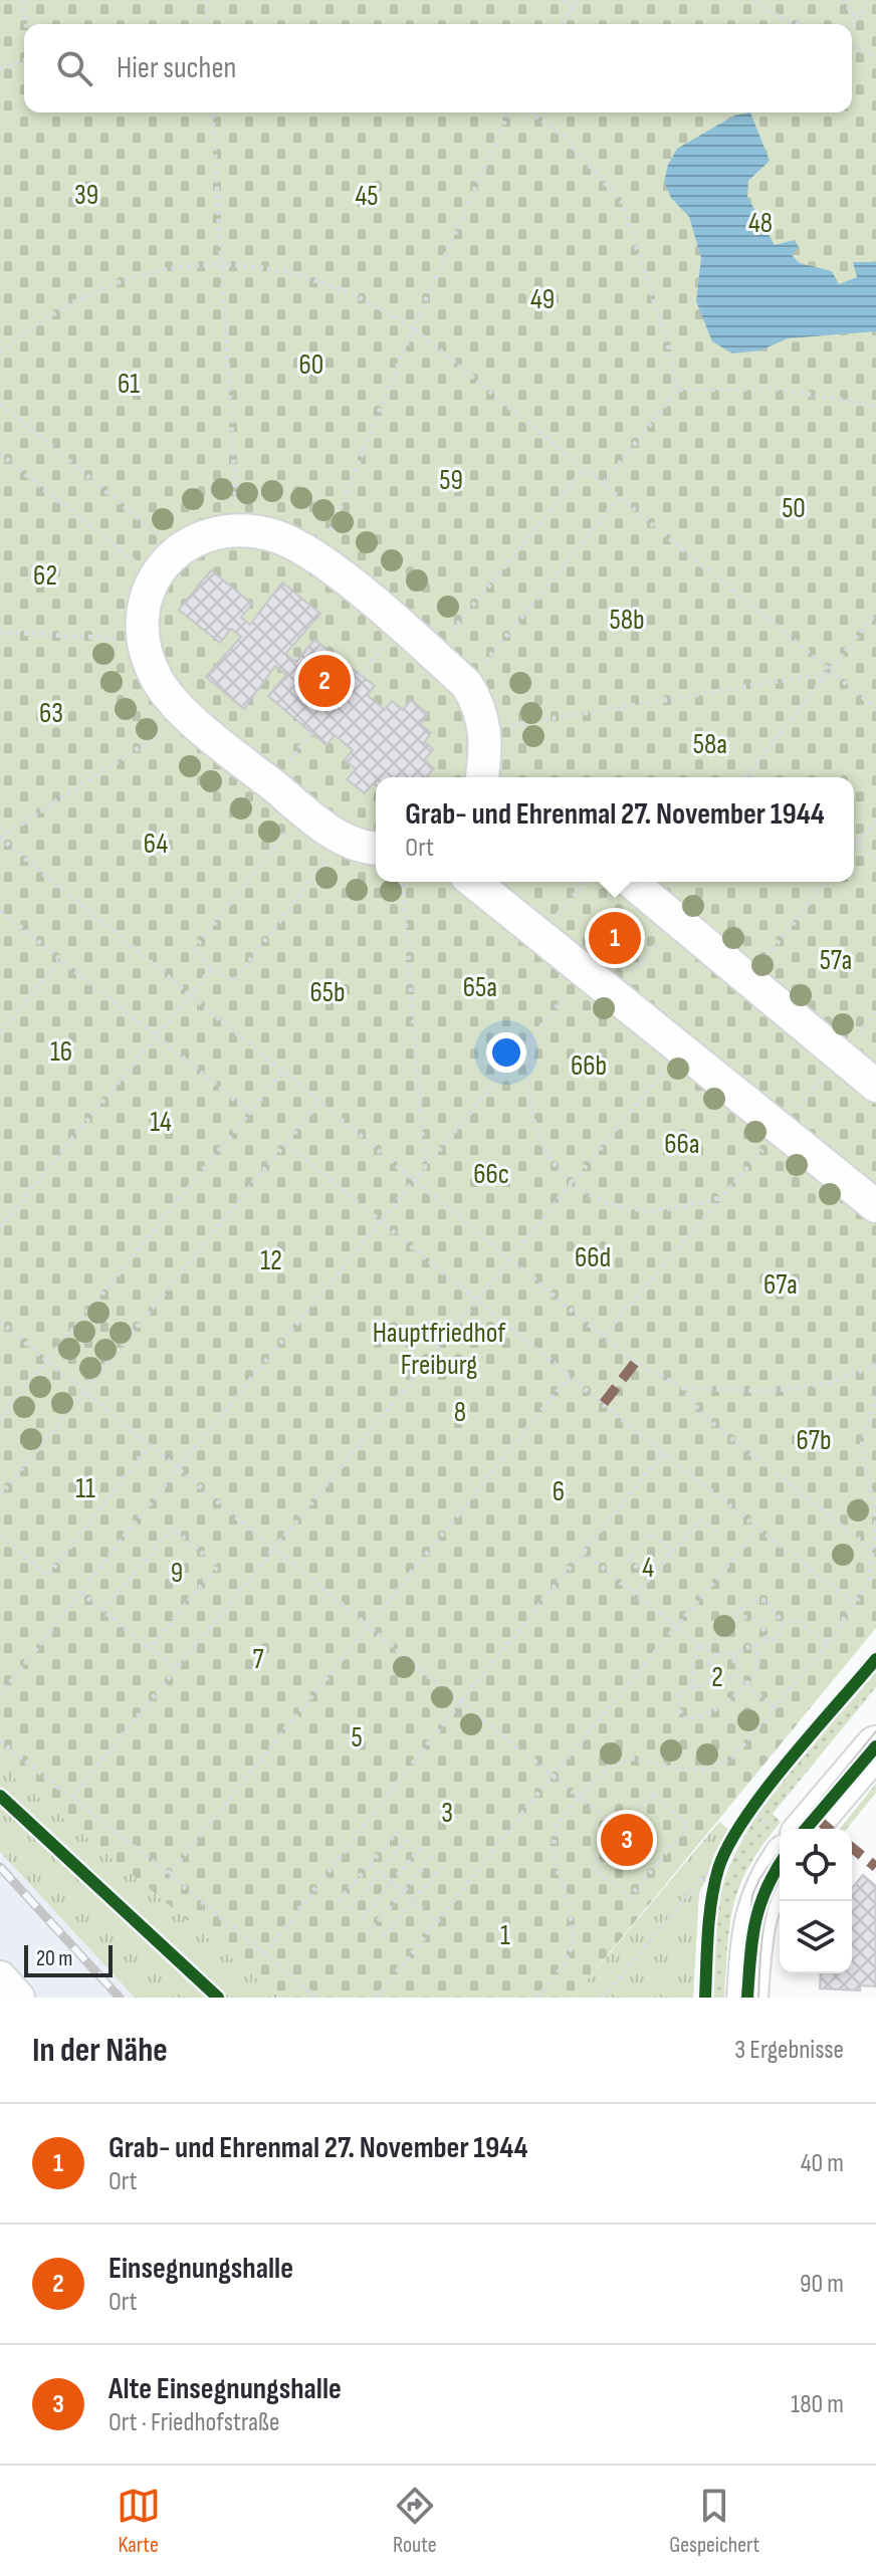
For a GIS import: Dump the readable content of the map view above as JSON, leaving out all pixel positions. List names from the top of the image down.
{
  "parks": [
    "39",
    "45",
    "48",
    "49",
    "60",
    "61",
    "59",
    "50",
    "62",
    "58b",
    "63",
    "58a",
    "64",
    "57a",
    "65a",
    "65b",
    "16",
    "66b",
    "14",
    "66a",
    "66c",
    "66d",
    "12",
    "67a",
    "Hauptfriedhof Freiburg",
    "8",
    "67b",
    "11",
    "6",
    "4",
    "9",
    "7",
    "2",
    "5",
    "3",
    "1"
  ],
  "scale_bar": "20 m",
  "page": {
    "search": "Hier suchen",
    "pins": ["2", "1", "3"],
    "popup": ["Grab- und Ehrenmal 27. November 1944", "Ort"],
    "scale": "20 m",
    "heading": ["In der Nähe", "3 Ergebnisse"],
    "list": [
      {
        "mark": "1",
        "name": "Grab- und Ehrenmal 27. November 1944",
        "note": "Ort",
        "value": "40 m"
      },
      {
        "mark": "2",
        "name": "Einsegnungshalle",
        "note": "Ort",
        "value": "90 m"
      },
      {
        "mark": "3",
        "name": "Alte Einsegnungshalle",
        "note": "Ort · Friedhofstraße",
        "value": "180 m"
      }
    ],
    "nav": ["Karte", "Route", "Gespeichert"]
  }
}
